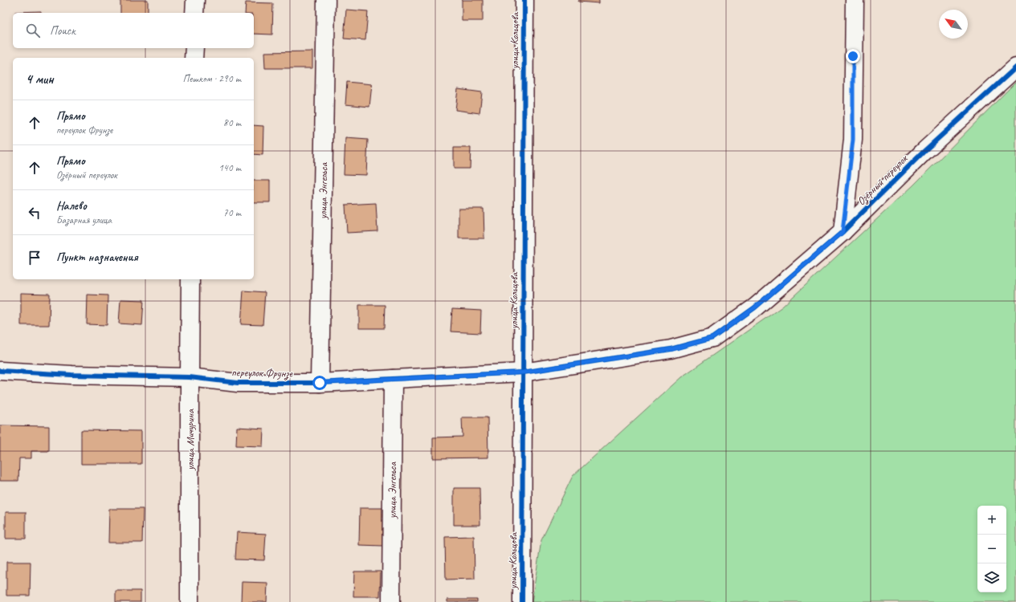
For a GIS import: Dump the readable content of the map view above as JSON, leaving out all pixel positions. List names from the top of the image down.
{
  "streets": {
    "street": [
      "улица Кольцова",
      "Озёрный переулок",
      "улица Энгельса",
      "переулок Фрунзе",
      "улица Мичурина"
    ]
  },
  "crossings": [
    ["улица Кольцова", "Озёрный переулок"],
    ["улица Кольцова", "переулок Фрунзе"],
    ["Озёрный переулок", "переулок Фрунзе"],
    ["улица Энгельса", "переулок Фрунзе"],
    ["переулок Фрунзе", "улица Мичурина"]
  ],
  "north": "top left",
  "page": {
    "search": "Поиск",
    "heading": ["4 мин", "Пешком · 290 m"],
    "list": [
      ["Прямо", "переулок Фрунзе", "80 m"],
      ["Прямо", "Озёрный переулок", "140 m"],
      ["Налево", "Базарная улица", "70 m"],
      "Пункт назначения"
    ],
    "map_buttons": ["+", "−"]
  }
}
